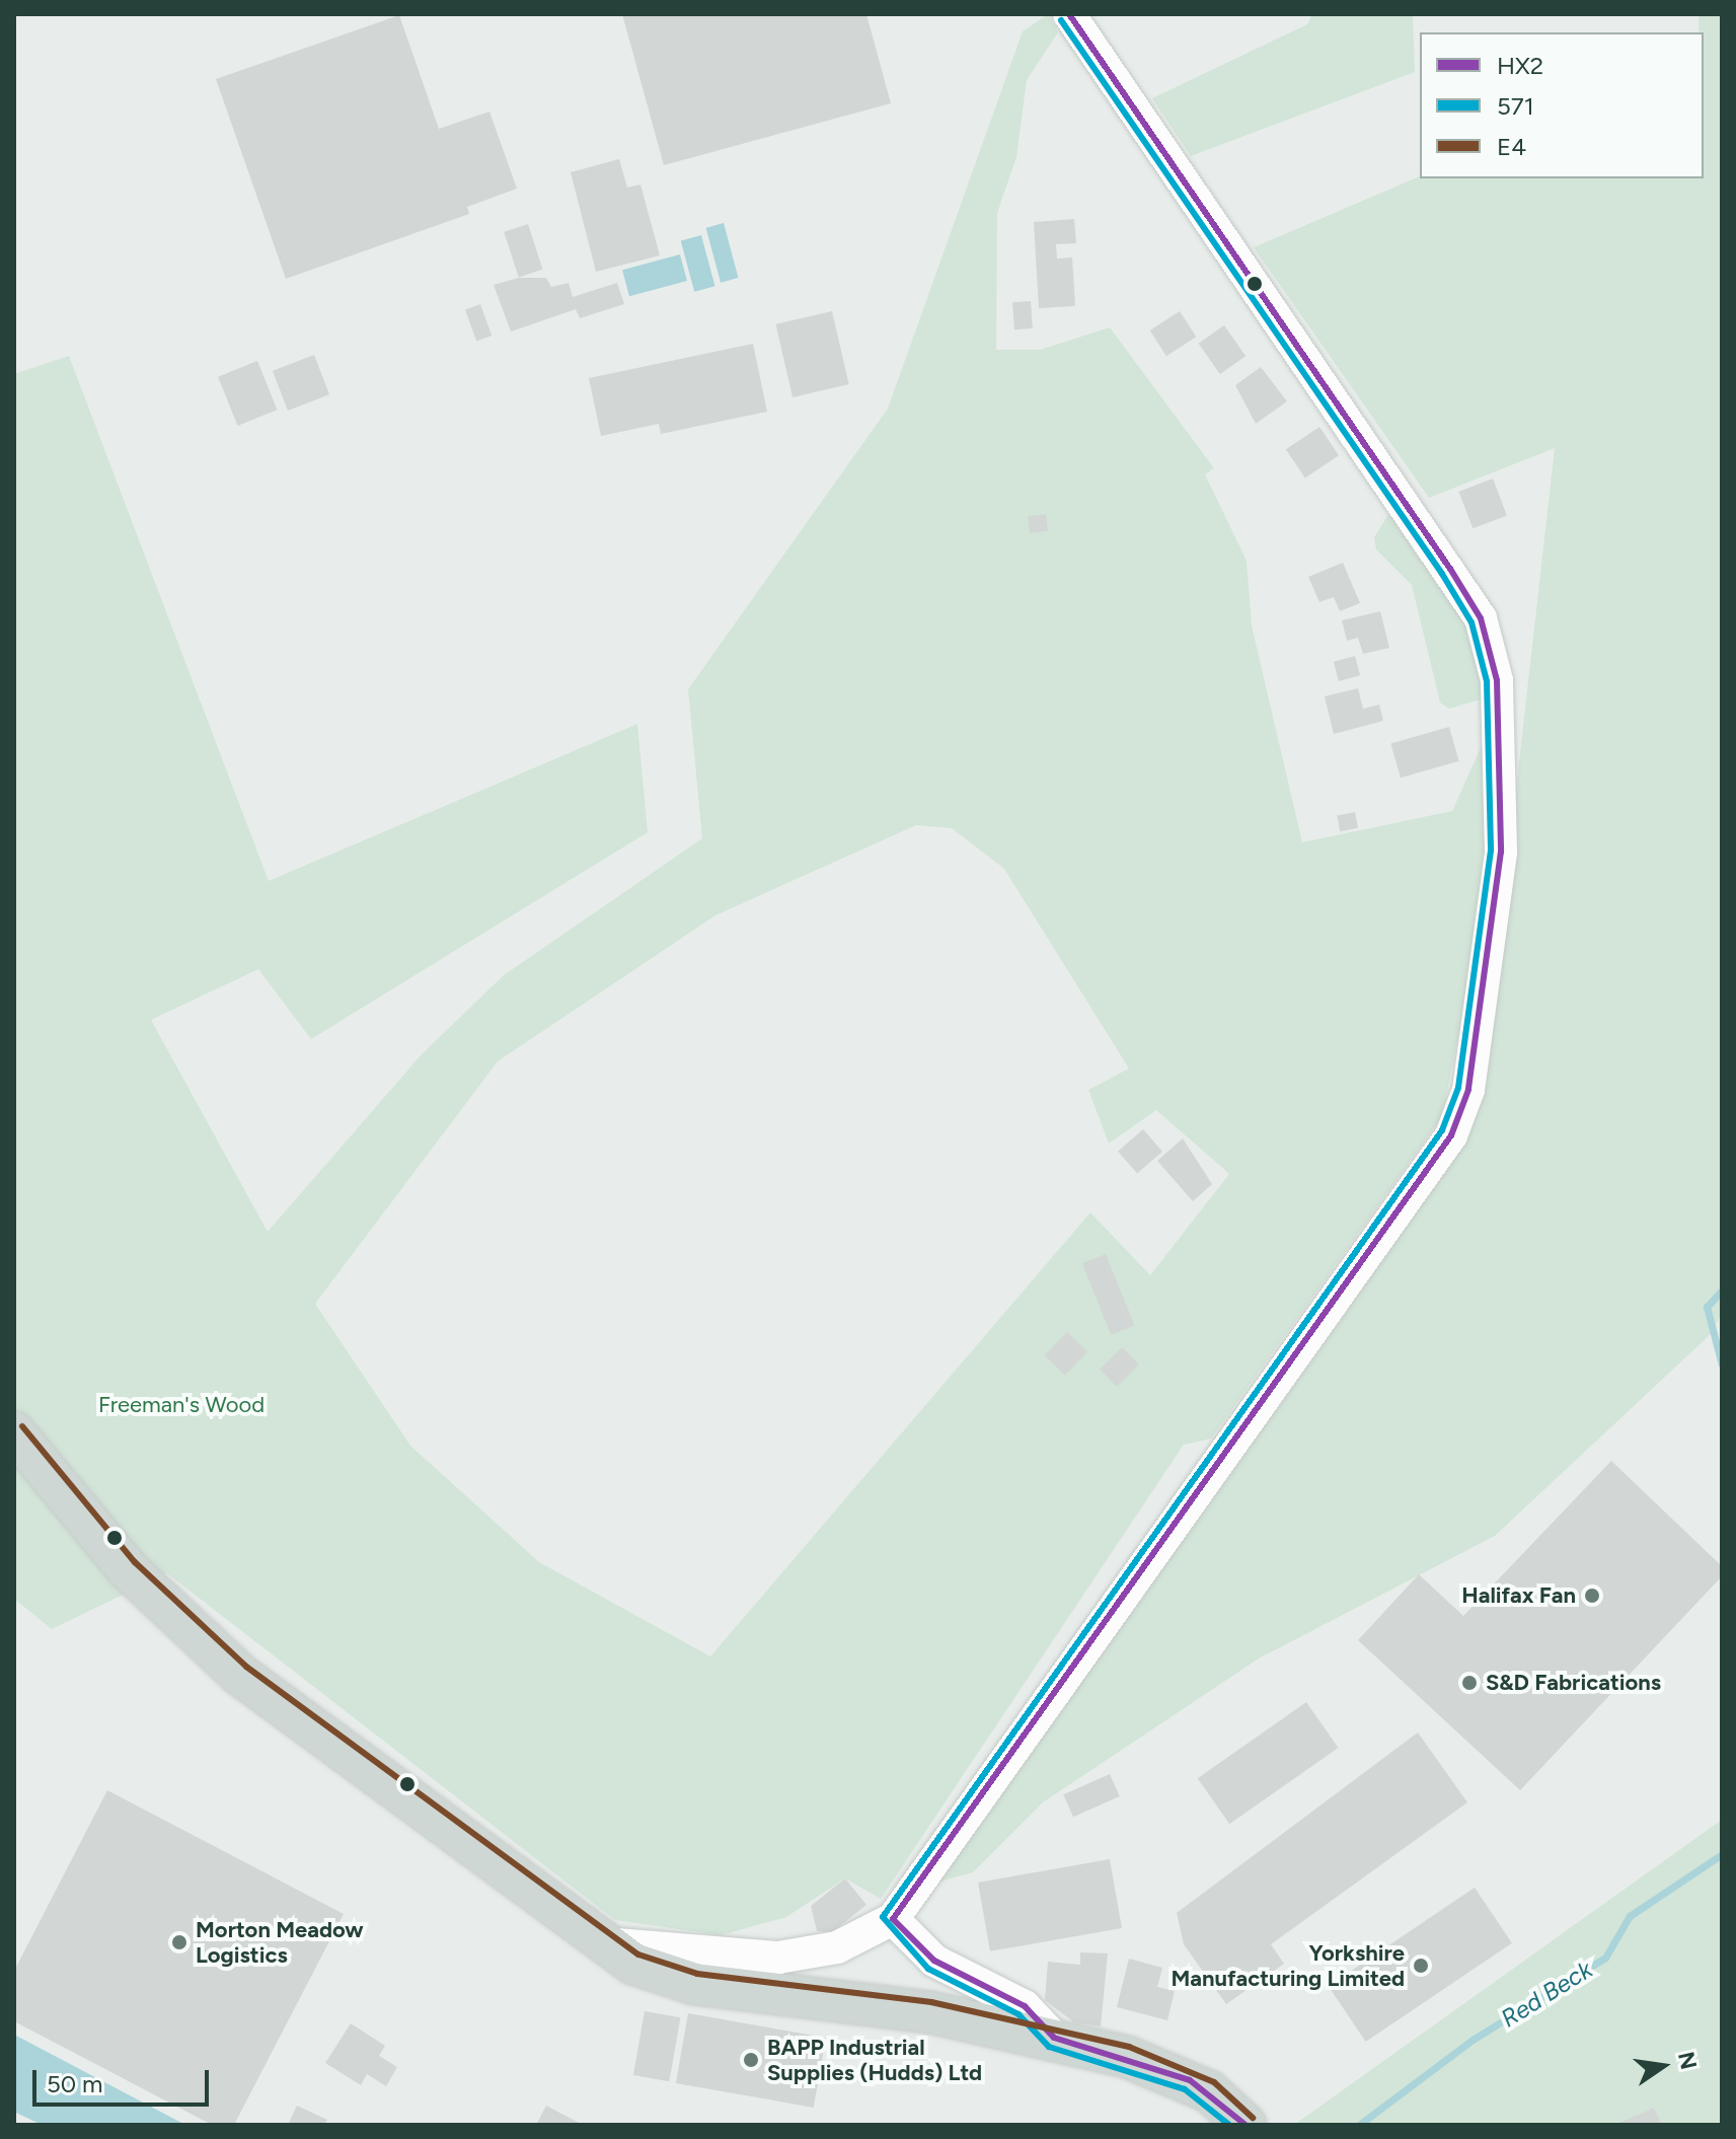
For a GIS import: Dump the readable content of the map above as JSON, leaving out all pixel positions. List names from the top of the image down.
{
  "water": ["Red Beck"],
  "parks": ["Freeman's Wood"],
  "places": [
    "Halifax Fan",
    "S&D Fabrications",
    "Morton Meadow Logistics",
    "Yorkshire Manufacturing Limited",
    "BAPP Industrial Supplies (Hudds) Ltd"
  ],
  "lines": ["transit line HX2", "transit line 571", "transit line E4"],
  "legend": ["HX2", "571", "E4"],
  "scale_bar": "50 m",
  "north": "right"
}
